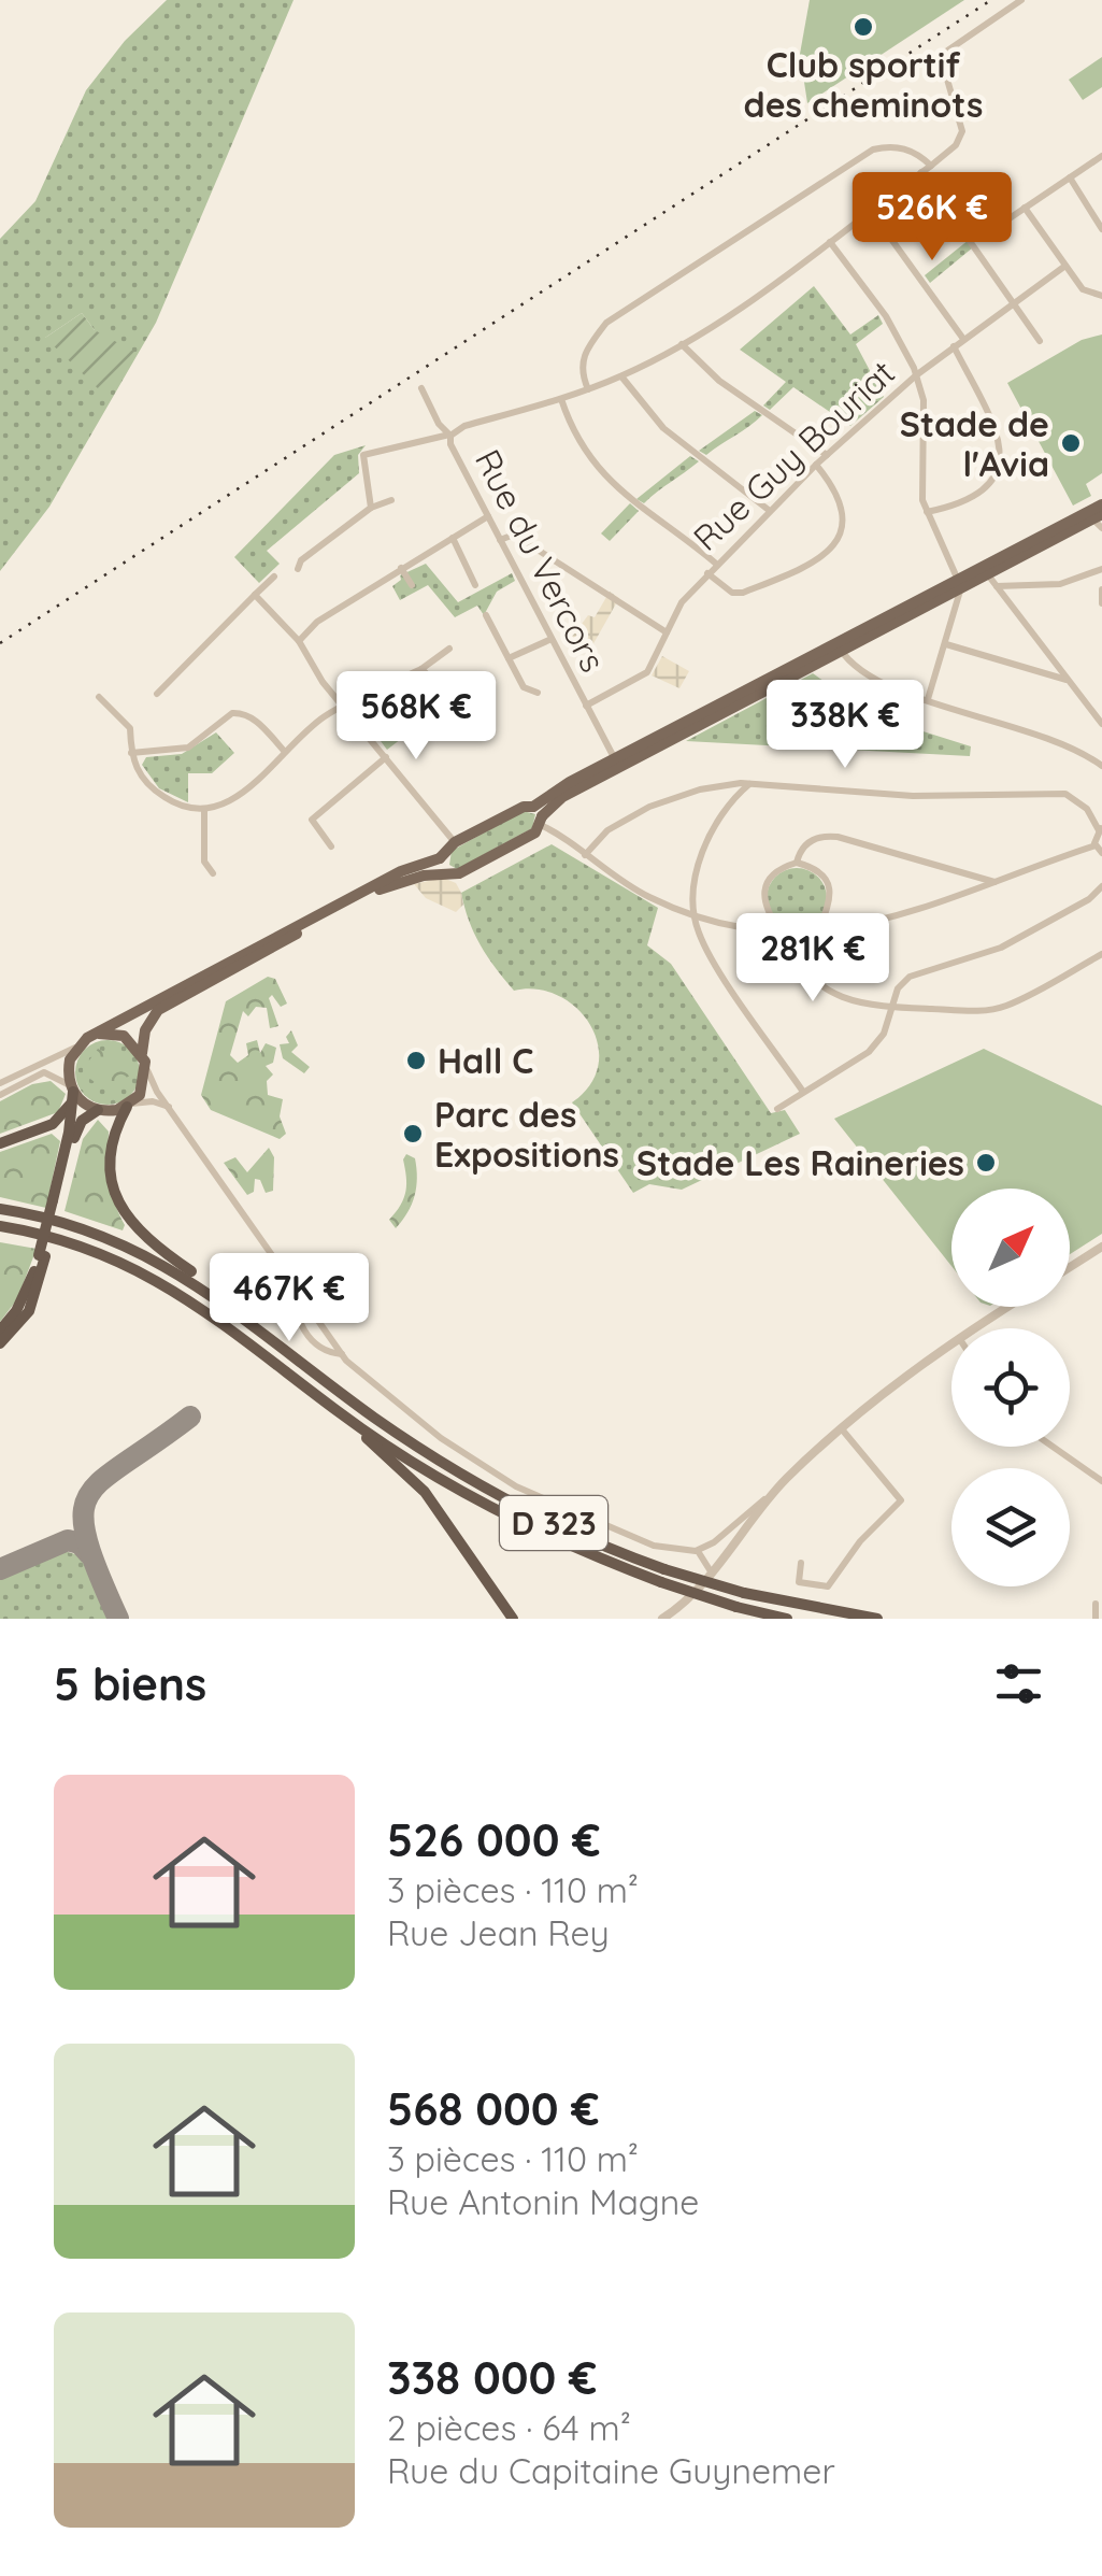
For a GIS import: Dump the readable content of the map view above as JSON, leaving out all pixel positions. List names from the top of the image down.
{
  "streets": {
    "highway": ["D 323"],
    "street": ["Rue Guy Bouriat", "Rue du Vercors"]
  },
  "crossings": [
    ["Rue Guy Bouriat", "Rue du Vercors"]
  ],
  "places": [
    "Club sportif des cheminots",
    "Stade de l'Avia",
    "Hall C",
    "Parc des Expositions",
    "Stade Les Raineries"
  ],
  "north": "top right",
  "page": {
    "price": [
      "526K €",
      "568K €",
      "338K €",
      "281K €",
      "467K €"
    ],
    "heading": "5 biens",
    "list": [
      {
        "name": "526 000 €",
        "note": "3 pièces · 110 m² · Rue Jean Rey"
      },
      {
        "name": "568 000 €",
        "note": "3 pièces · 110 m² · Rue Antonin Magne"
      },
      {
        "name": "338 000 €",
        "note": "2 pièces · 64 m² · Rue du Capitaine Guynemer"
      }
    ]
  }
}
